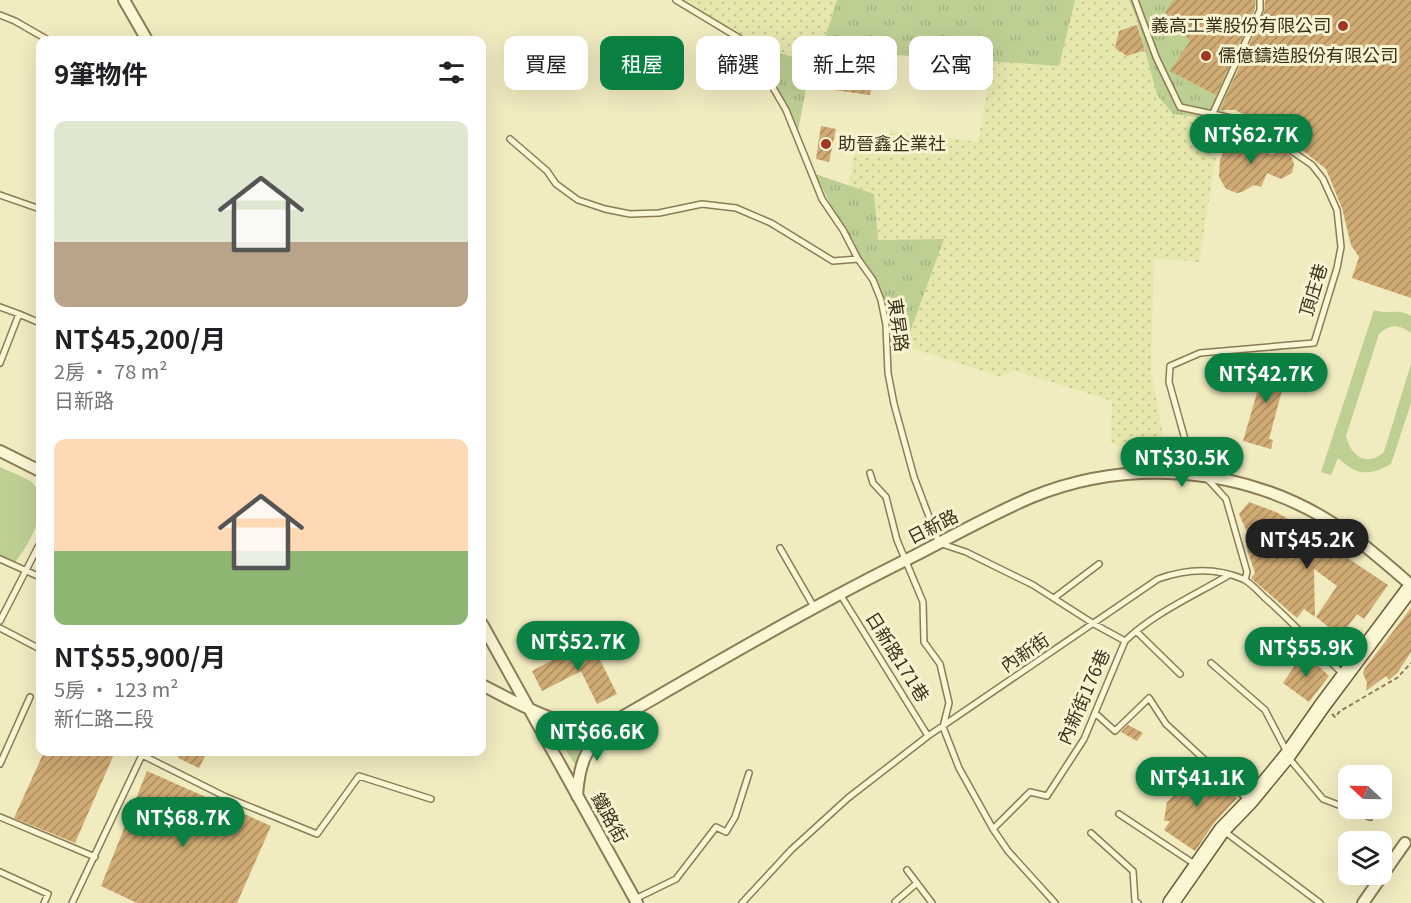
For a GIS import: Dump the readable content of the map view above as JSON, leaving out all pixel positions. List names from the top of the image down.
{
  "streets": {
    "street": ["日新路", "鐵路街"],
    "lane": [
      "頂庄巷",
      "東昇路",
      "內新街",
      "日新路171巷",
      "內新街176巷"
    ]
  },
  "crossings": [
    ["頂庄巷", "日新路"],
    ["頂庄巷", "內新街"],
    ["東昇路", "日新路"],
    ["日新路", "日新路171巷"],
    ["日新路", "鐵路街"],
    ["內新街", "日新路171巷"],
    ["內新街", "內新街176巷"]
  ],
  "places": ["義高工業股份有限公司", "儒億鑄造股份有限公司", "助晉鑫企業社"],
  "north": "left",
  "page": {
    "chip": [
      "買屋",
      "租屋",
      "篩選",
      "新上架",
      "公寓"
    ],
    "heading": "9筆物件",
    "list": [
      {
        "name": "NT$45,200/月",
        "note": "2房 · 78 m² · 日新路"
      },
      {
        "name": "NT$55,900/月",
        "note": "5房 · 123 m² · 新仁路二段"
      }
    ],
    "price": [
      "NT$62.7K",
      "NT$42.7K",
      "NT$30.5K",
      "NT$45.2K",
      "NT$52.7K",
      "NT$55.9K",
      "NT$66.6K",
      "NT$41.1K",
      "NT$68.7K"
    ]
  }
}
